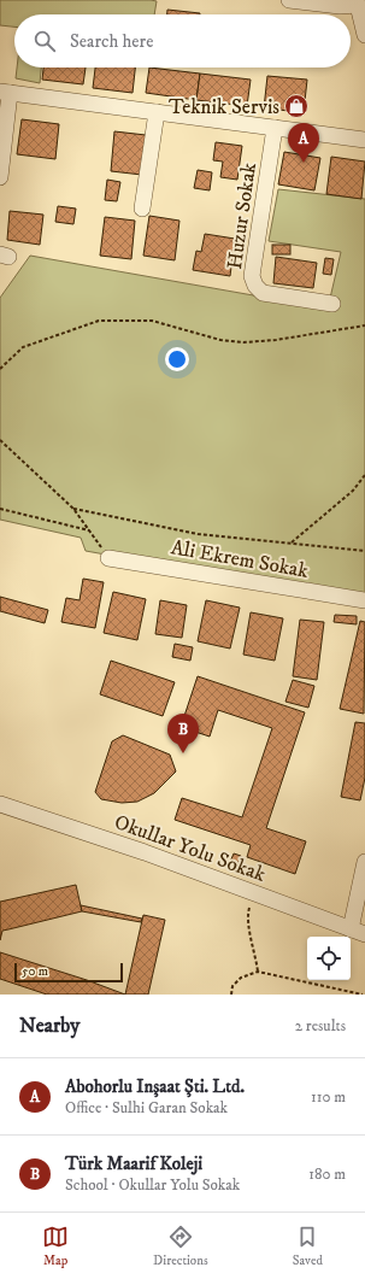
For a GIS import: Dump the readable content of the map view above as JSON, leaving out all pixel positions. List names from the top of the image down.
{
  "streets": {
    "street": ["Huzur Sokak", "Ali Ekrem Sokak", "Okullar Yolu Sokak"]
  },
  "places": {
    "shop": ["Teknik Servis"]
  },
  "scale_bar": "50 m",
  "page": {
    "search": "Search here",
    "pins": ["A", "B"],
    "scale": "50 m",
    "heading": ["Nearby", "2 results"],
    "list": [
      {
        "mark": "A",
        "name": "Abohorlu Inşaat Şti. Ltd.",
        "note": "Office · Sulhi Garan Sokak",
        "value": "110 m"
      },
      {
        "mark": "B",
        "name": "Türk Maarif Koleji",
        "note": "School · Okullar Yolu Sokak",
        "value": "180 m"
      }
    ],
    "nav": ["Map", "Directions", "Saved"]
  }
}
